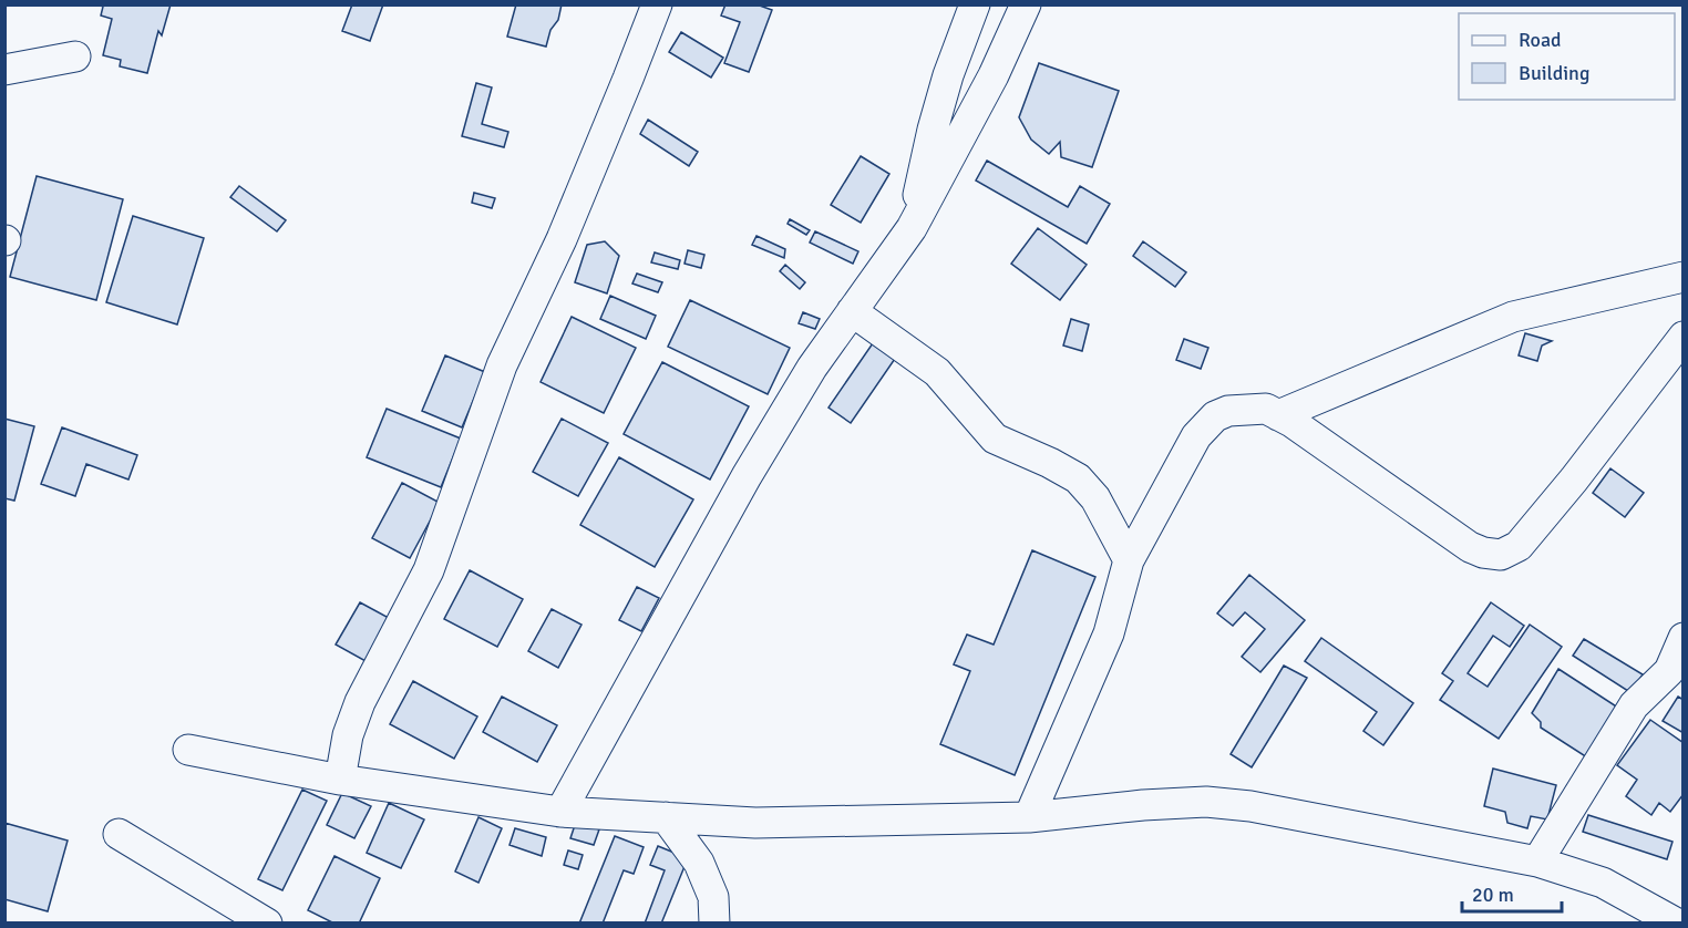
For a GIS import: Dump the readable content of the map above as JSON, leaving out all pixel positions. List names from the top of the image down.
{
  "legend": ["Road", "Building"],
  "scale_bar": "20 m"
}
